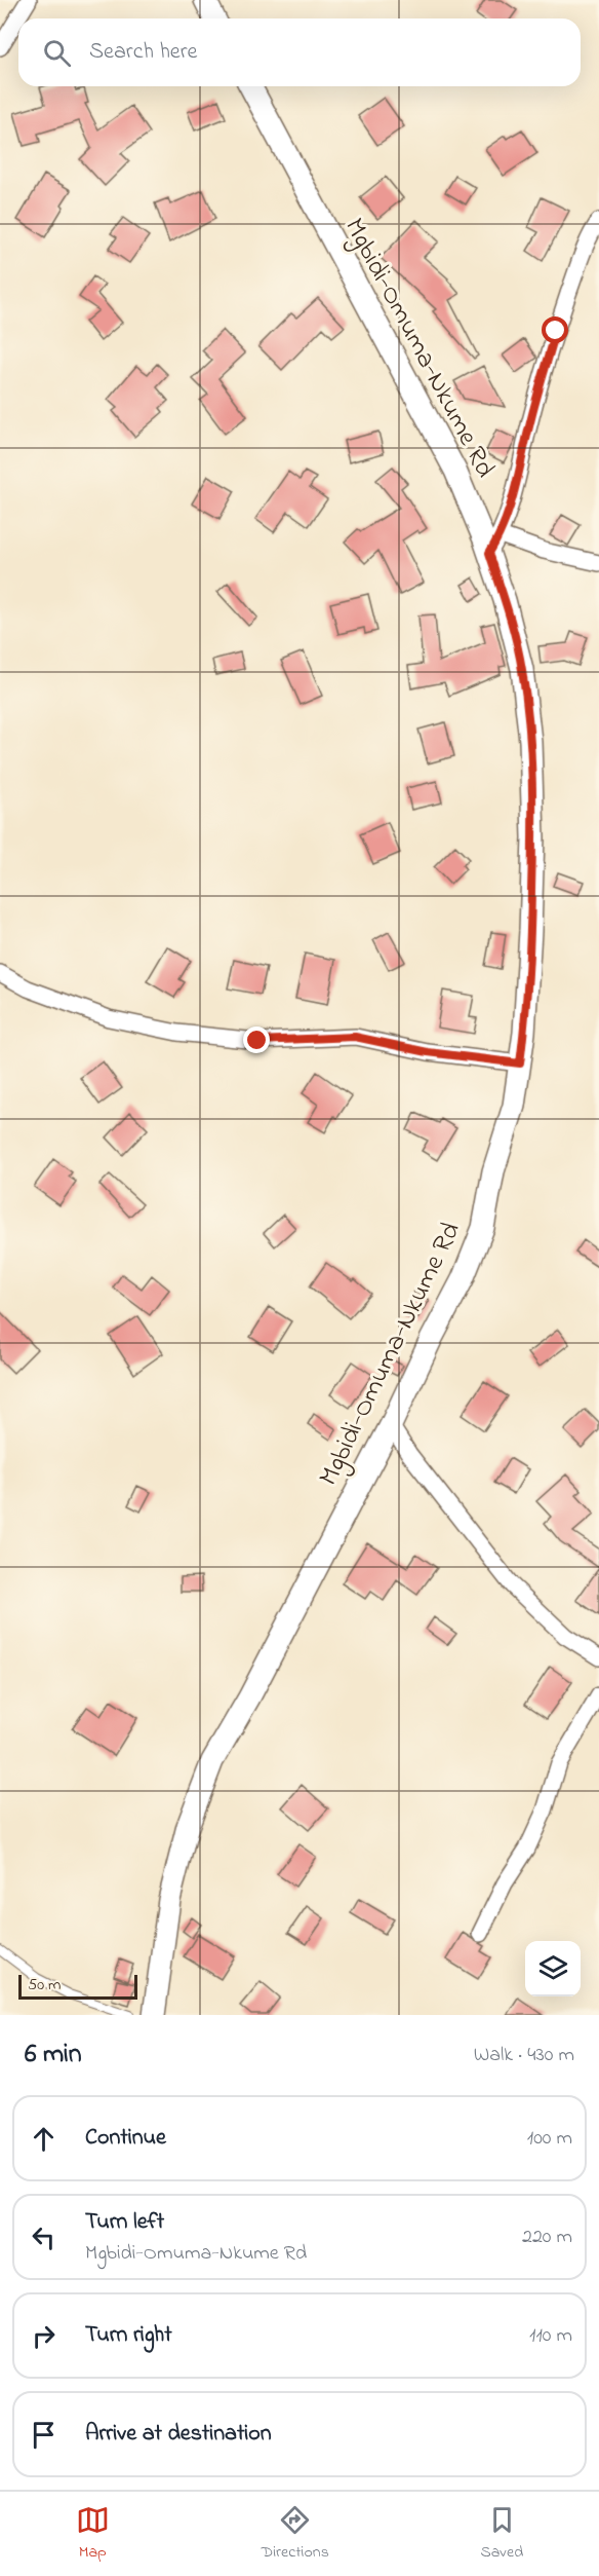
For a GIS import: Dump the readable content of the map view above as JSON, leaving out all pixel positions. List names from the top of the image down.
{
  "streets": {
    "street": ["Mgbidi-Omuma-Nkume Rd"]
  },
  "scale_bar": "50 m",
  "page": {
    "search": "Search here",
    "scale": "50 m",
    "heading": ["6 min", "Walk · 430 m"],
    "list": [
      ["Continue", "100 m"],
      ["Turn left", "Mgbidi-Omuma-Nkume Rd", "220 m"],
      ["Turn right", "110 m"],
      "Arrive at destination"
    ],
    "nav": ["Map", "Directions", "Saved"]
  }
}
